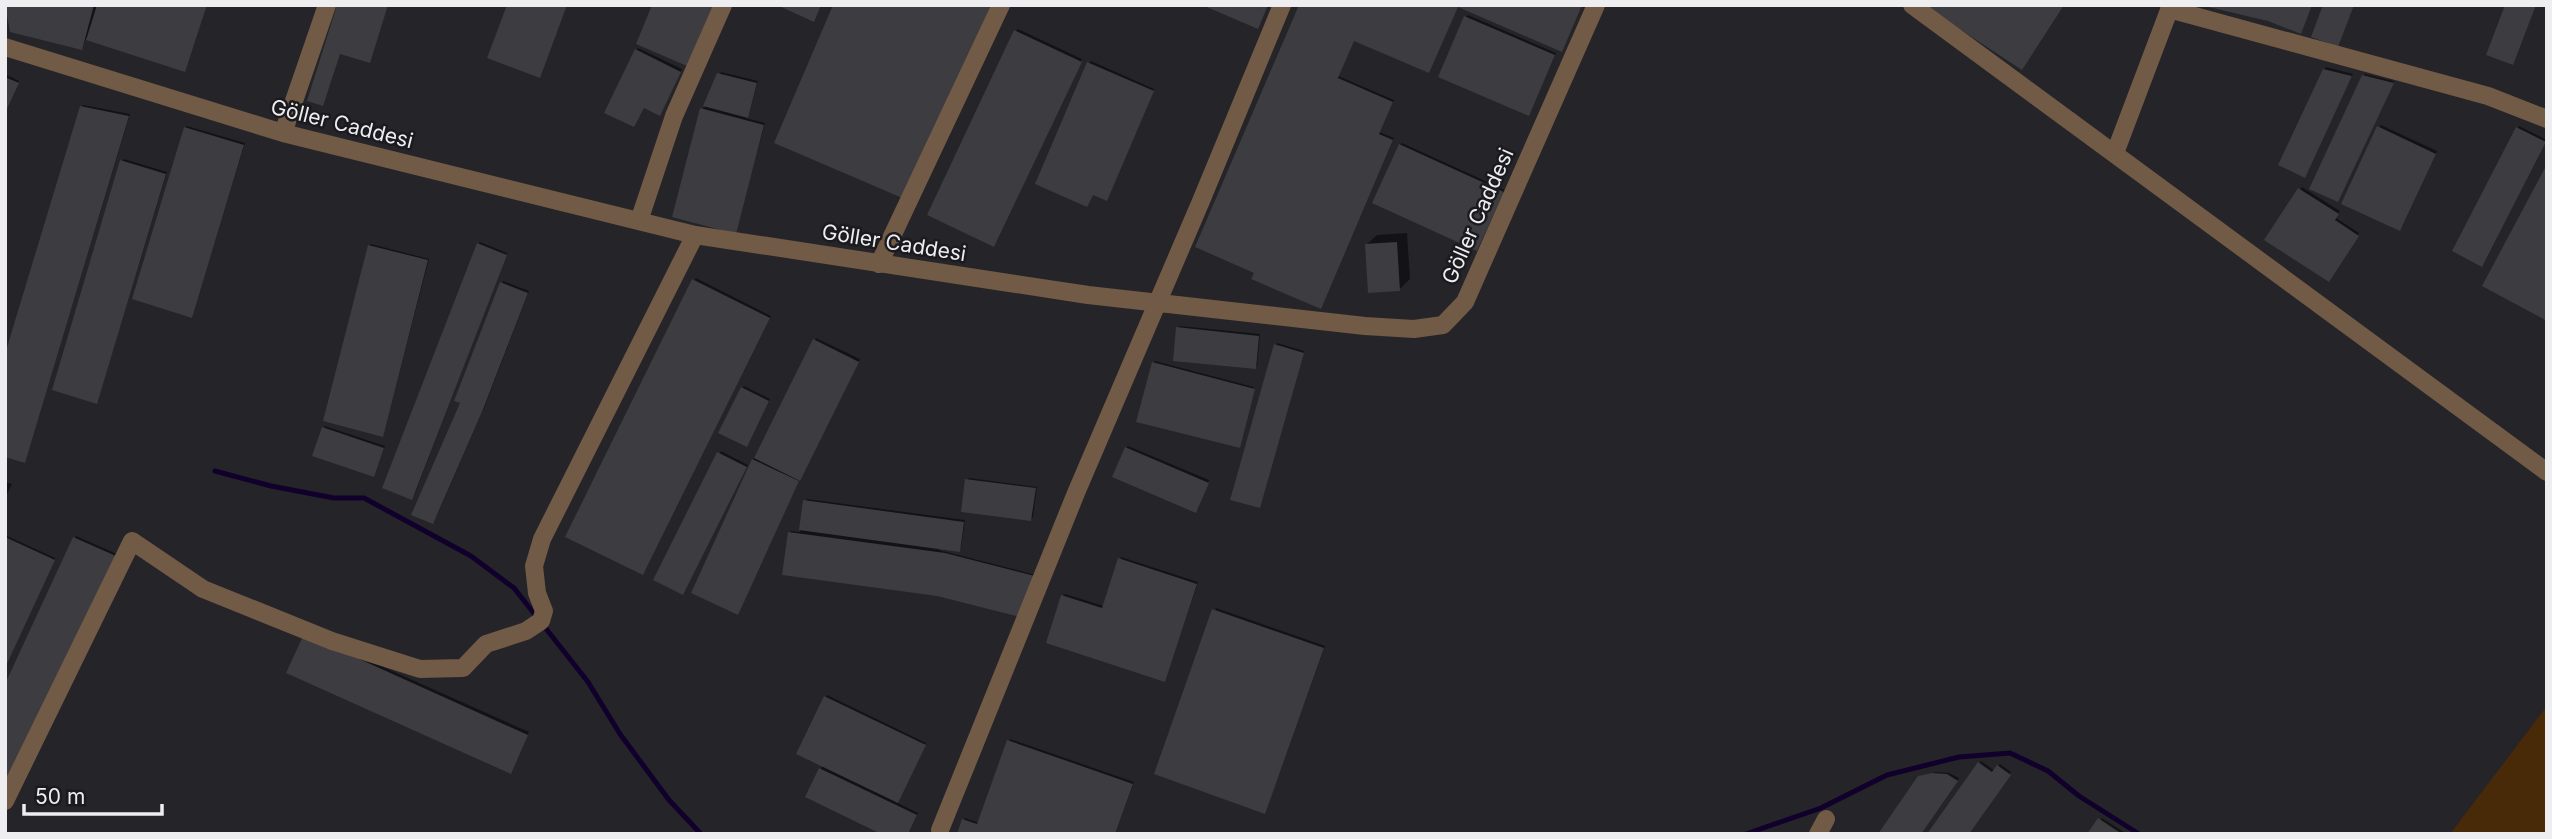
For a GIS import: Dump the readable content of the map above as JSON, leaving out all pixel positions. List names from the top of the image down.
{
  "streets": {
    "street": ["Göller Caddesi"]
  },
  "scale_bar": "50 m"
}
